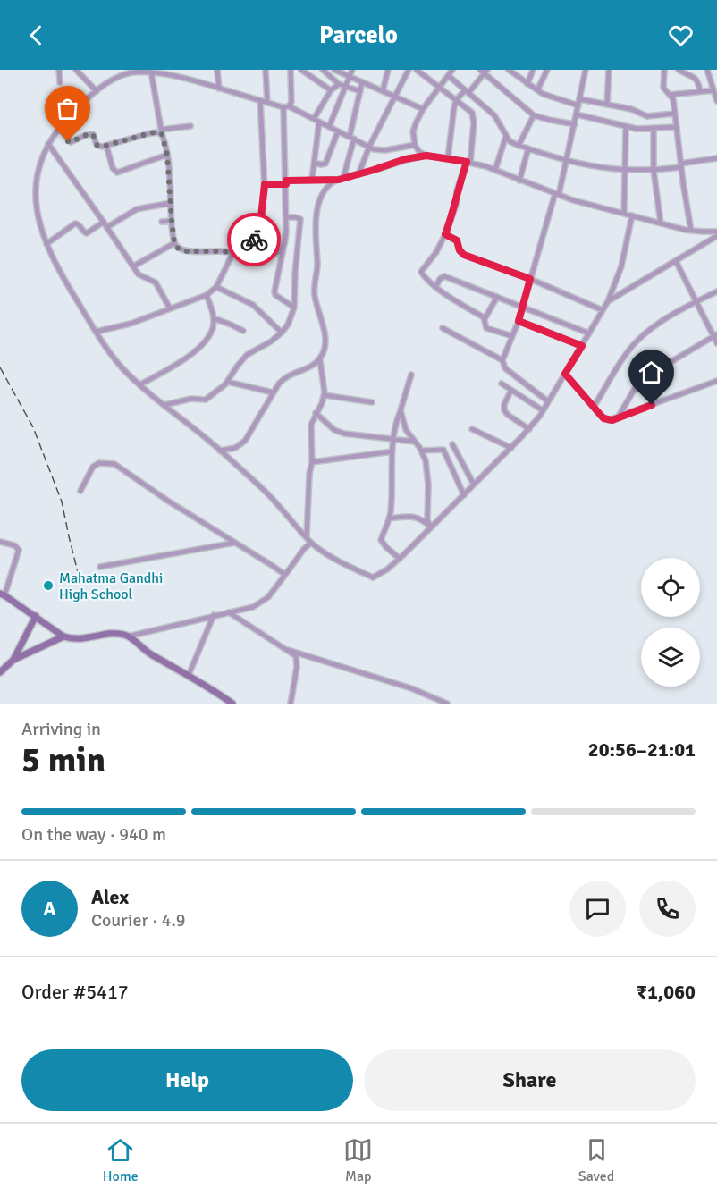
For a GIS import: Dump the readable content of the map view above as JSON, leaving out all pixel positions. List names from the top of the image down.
{
  "places": ["Mahatma Gandhi High School"],
  "page": {
    "header": "Parcelo",
    "heading": ["5 min", "Arriving in", "20:56–21:01"],
    "panel": [
      "Alex",
      "Courier · 4.9",
      "Order #5417",
      "₹1,060"
    ],
    "bar": "On the way · 940 m",
    "round": "A",
    "buttons": ["Help", "Share"],
    "tabs": ["Home", "Map", "Saved"]
  }
}
